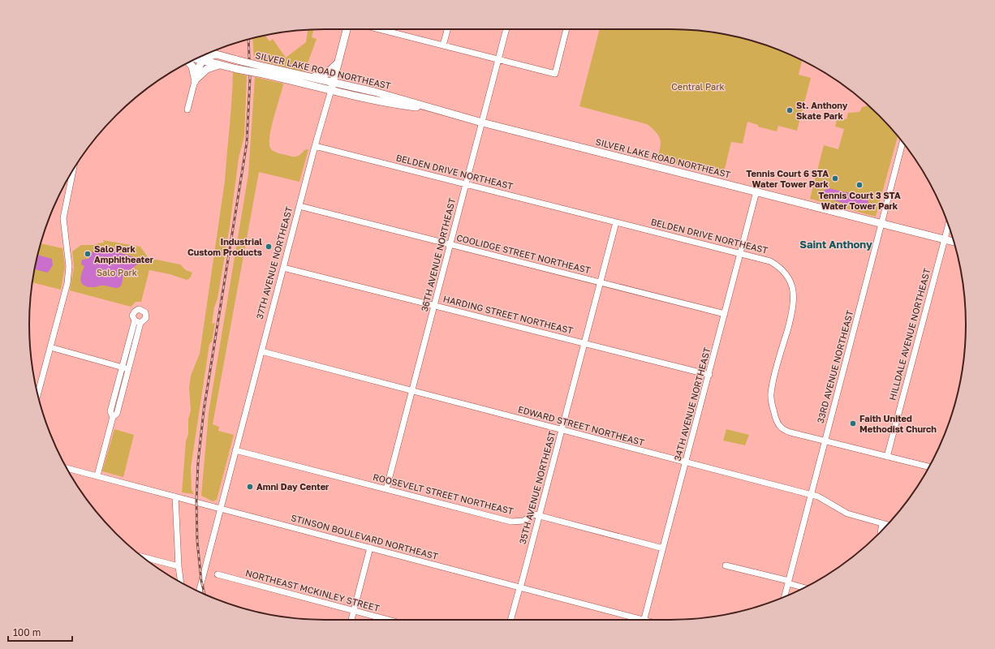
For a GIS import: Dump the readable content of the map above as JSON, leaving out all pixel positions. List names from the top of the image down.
{
  "streets": {
    "main road": ["SILVER LAKE ROAD NORTHEAST", "37TH AVENUE NORTHEAST"],
    "street": [
      "BELDEN DRIVE NORTHEAST",
      "COOLIDGE STREET NORTHEAST",
      "36TH AVENUE NORTHEAST",
      "HARDING STREET NORTHEAST",
      "HILLDALE AVENUE NORTHEAST",
      "33RD AVENUE NORTHEAST",
      "34TH AVENUE NORTHEAST",
      "EDWARD STREET NORTHEAST",
      "35TH AVENUE NORTHEAST",
      "ROOSEVELT STREET NORTHEAST",
      "STINSON BOULEVARD NORTHEAST",
      "NORTHEAST MCKINLEY STREET"
    ]
  },
  "crossings": [
    ["SILVER LAKE ROAD NORTHEAST", "36TH AVENUE NORTHEAST"],
    ["SILVER LAKE ROAD NORTHEAST", "37TH AVENUE NORTHEAST"],
    ["SILVER LAKE ROAD NORTHEAST", "HILLDALE AVENUE NORTHEAST"],
    ["SILVER LAKE ROAD NORTHEAST", "33RD AVENUE NORTHEAST"],
    ["SILVER LAKE ROAD NORTHEAST", "34TH AVENUE NORTHEAST"],
    ["BELDEN DRIVE NORTHEAST", "36TH AVENUE NORTHEAST"],
    ["BELDEN DRIVE NORTHEAST", "37TH AVENUE NORTHEAST"],
    ["BELDEN DRIVE NORTHEAST", "HILLDALE AVENUE NORTHEAST"],
    ["BELDEN DRIVE NORTHEAST", "33RD AVENUE NORTHEAST"],
    ["BELDEN DRIVE NORTHEAST", "34TH AVENUE NORTHEAST"],
    ["BELDEN DRIVE NORTHEAST", "35TH AVENUE NORTHEAST"],
    ["COOLIDGE STREET NORTHEAST", "36TH AVENUE NORTHEAST"],
    ["COOLIDGE STREET NORTHEAST", "37TH AVENUE NORTHEAST"],
    ["COOLIDGE STREET NORTHEAST", "34TH AVENUE NORTHEAST"],
    ["COOLIDGE STREET NORTHEAST", "35TH AVENUE NORTHEAST"],
    ["36TH AVENUE NORTHEAST", "HARDING STREET NORTHEAST"],
    ["36TH AVENUE NORTHEAST", "EDWARD STREET NORTHEAST"],
    ["36TH AVENUE NORTHEAST", "ROOSEVELT STREET NORTHEAST"],
    ["37TH AVENUE NORTHEAST", "HARDING STREET NORTHEAST"],
    ["37TH AVENUE NORTHEAST", "EDWARD STREET NORTHEAST"],
    ["37TH AVENUE NORTHEAST", "ROOSEVELT STREET NORTHEAST"],
    ["37TH AVENUE NORTHEAST", "STINSON BOULEVARD NORTHEAST"],
    ["HARDING STREET NORTHEAST", "34TH AVENUE NORTHEAST"],
    ["HARDING STREET NORTHEAST", "35TH AVENUE NORTHEAST"],
    ["33RD AVENUE NORTHEAST", "EDWARD STREET NORTHEAST"],
    ["34TH AVENUE NORTHEAST", "EDWARD STREET NORTHEAST"],
    ["EDWARD STREET NORTHEAST", "35TH AVENUE NORTHEAST"],
    ["35TH AVENUE NORTHEAST", "ROOSEVELT STREET NORTHEAST"],
    ["35TH AVENUE NORTHEAST", "STINSON BOULEVARD NORTHEAST"]
  ],
  "districts": ["Saint Anthony"],
  "parks": ["Central Park", "Salo Park"],
  "places": [
    "St. Anthony Skate Park",
    "Tennis Court 6 STA Water Tower Park",
    "Tennis Court 3 STA Water Tower Park",
    "Industrial Custom Products",
    "Salo Park Amphitheater",
    "Faith United Methodist Church",
    "Amni Day Center"
  ],
  "scale_bar": "100 m"
}
